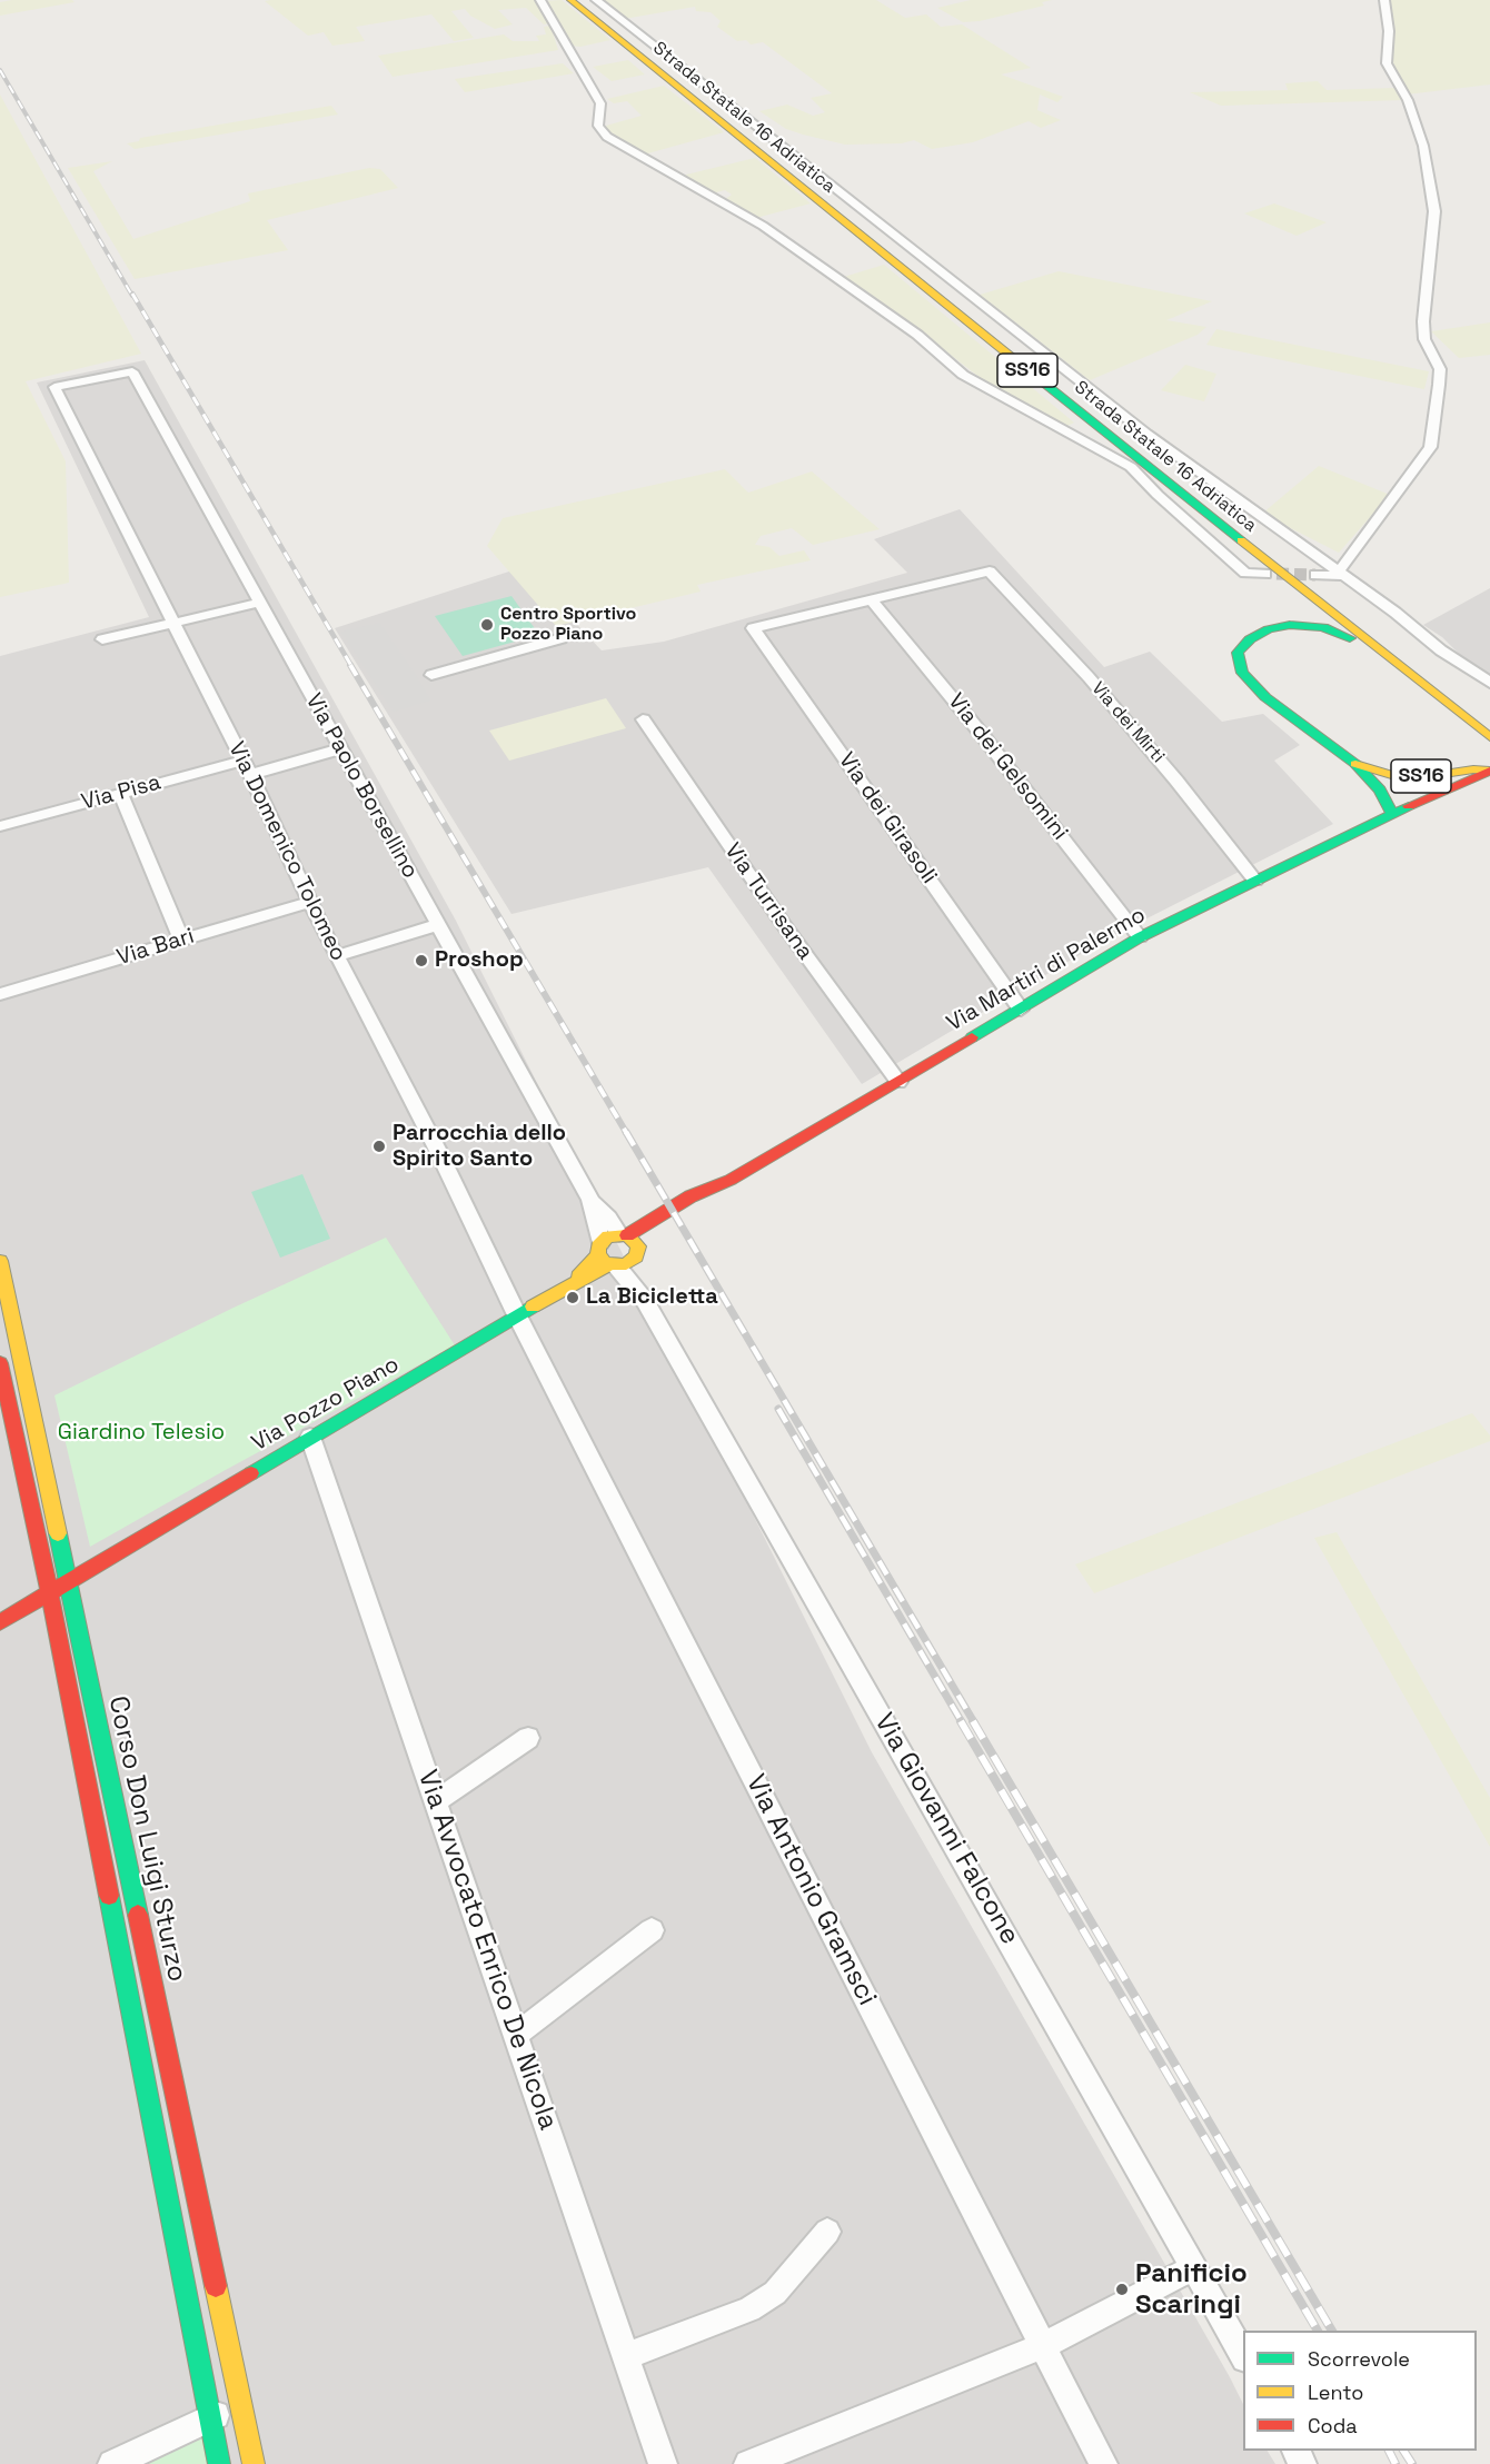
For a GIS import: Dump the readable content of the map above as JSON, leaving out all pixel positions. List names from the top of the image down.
{
  "streets": {
    "main road": [
      "Strada Statale 16 Adriatica",
      "SS16",
      "Via Martiri di Palermo",
      "Via Pozzo Piano",
      "Corso Don Luigi Sturzo"
    ],
    "street": [
      "Via dei Mirti",
      "Via dei Gelsomini",
      "Via Paolo Borsellino",
      "Via Pisa",
      "Via dei Girasoli",
      "Via Domenico Tolomeo",
      "Via Turrisana",
      "Via Bari",
      "Via Giovanni Falcone",
      "Via Antonio Gramsci",
      "Via Avvocato Enrico De Nicola"
    ]
  },
  "crossings": [
    ["Strada Statale 16 Adriatica", "SS16"],
    ["SS16", "Via Martiri di Palermo"],
    ["Via dei Mirti", "Via dei Gelsomini"],
    ["Via dei Mirti", "Via dei Girasoli"],
    ["Via dei Mirti", "Via Martiri di Palermo"],
    ["Via dei Gelsomini", "Via dei Girasoli"],
    ["Via dei Gelsomini", "Via Martiri di Palermo"],
    ["Via Paolo Borsellino", "Via Domenico Tolomeo"],
    ["Via Paolo Borsellino", "Via Pozzo Piano"],
    ["Via Paolo Borsellino", "Via Giovanni Falcone"],
    ["Via Pisa", "Via Domenico Tolomeo"],
    ["Via dei Girasoli", "Via Martiri di Palermo"],
    ["Via Domenico Tolomeo", "Via Bari"],
    ["Via Domenico Tolomeo", "Via Pozzo Piano"],
    ["Via Domenico Tolomeo", "Via Antonio Gramsci"],
    ["Via Turrisana", "Via Martiri di Palermo"],
    ["Via Martiri di Palermo", "Via Pozzo Piano"],
    ["Via Pozzo Piano", "Via Giovanni Falcone"],
    ["Via Pozzo Piano", "Corso Don Luigi Sturzo"],
    ["Via Pozzo Piano", "Via Antonio Gramsci"],
    ["Via Pozzo Piano", "Via Avvocato Enrico De Nicola"]
  ],
  "parks": ["Giardino Telesio"],
  "places": [
    "Centro Sportivo Pozzo Piano",
    "Proshop",
    "Parrocchia dello Spirito Santo",
    "La Bicicletta",
    "Panificio Scaringi"
  ],
  "legend": ["Scorrevole", "Lento", "Coda"]
}
